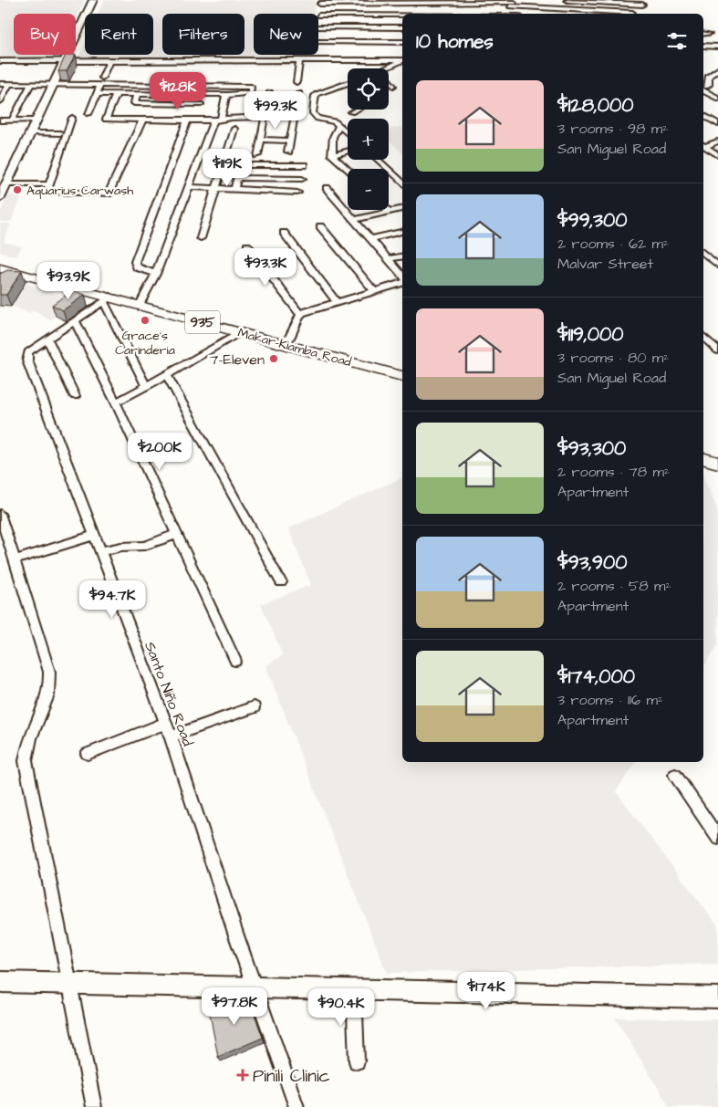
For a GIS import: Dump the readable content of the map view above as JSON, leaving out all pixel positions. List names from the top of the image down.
{
  "streets": {
    "main road": ["935", "Makar-Kiamba Road"],
    "street": ["Santo Niño Road"]
  },
  "crossings": [
    ["Makar-Kiamba Road", "Santo Niño Road"]
  ],
  "places": {
    "other": ["Aquarius Carwash", "Grace's Carinderia", "7-Eleven"],
    "health": ["Pinili Clinic"]
  },
  "page": {
    "chip": [
      "Buy",
      "Rent",
      "Filters",
      "New"
    ],
    "heading": "10 homes",
    "map_buttons": ["+", "−"],
    "list": [
      {
        "name": "$128,000",
        "note": "3 rooms · 98 m² · San Miguel Road"
      },
      {
        "name": "$99,300",
        "note": "2 rooms · 62 m² · Malvar Street"
      },
      {
        "name": "$119,000",
        "note": "3 rooms · 80 m² · San Miguel Road"
      },
      {
        "name": "$93,300",
        "note": "2 rooms · 78 m² · Apartment"
      },
      {
        "name": "$93,900",
        "note": "2 rooms · 58 m² · Apartment"
      },
      {
        "name": "$174,000",
        "note": "3 rooms · 116 m² · Apartment"
      }
    ],
    "price": [
      "$128K",
      "$99.3K",
      "$119K",
      "$93.3K",
      "$93.9K",
      "$200K",
      "$94.7K",
      "$174K",
      "$97.8K",
      "$90.4K"
    ]
  }
}
